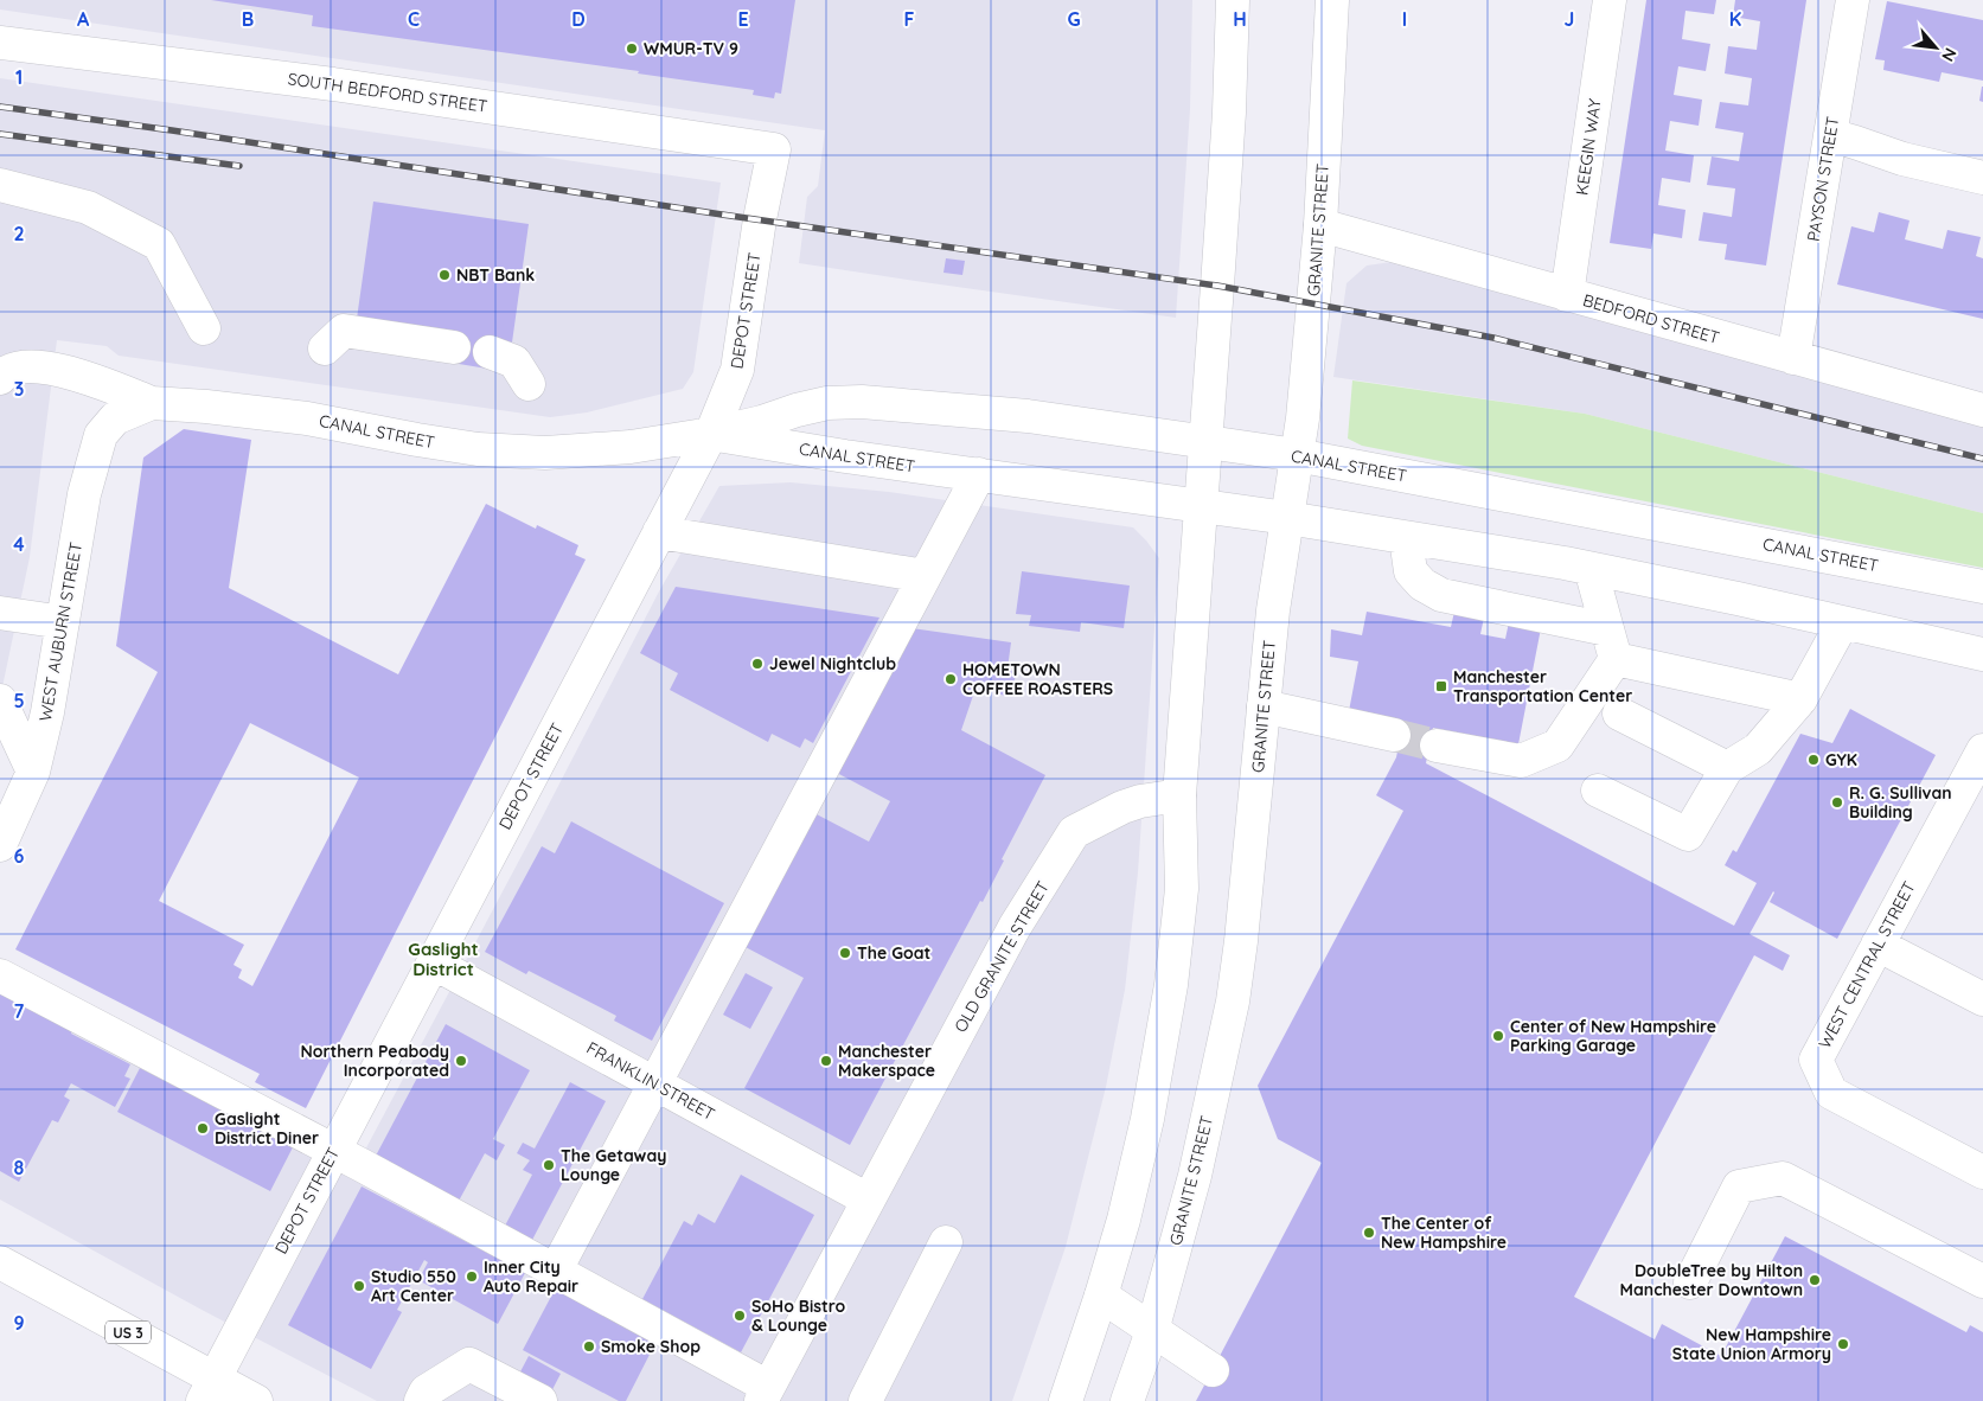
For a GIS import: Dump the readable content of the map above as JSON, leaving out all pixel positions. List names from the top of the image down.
{
  "streets": {
    "street": [
      "SOUTH BEDFORD STREET",
      "KEEGIN WAY",
      "PAYSON STREET",
      "GRANITE STREET",
      "DEPOT STREET",
      "BEDFORD STREET",
      "CANAL STREET",
      "WEST AUBURN STREET",
      "OLD GRANITE STREET",
      "WEST CENTRAL STREET",
      "FRANKLIN STREET",
      "US 3"
    ]
  },
  "crossings": [
    ["SOUTH BEDFORD STREET", "DEPOT STREET"],
    ["KEEGIN WAY", "BEDFORD STREET"],
    ["PAYSON STREET", "BEDFORD STREET"],
    ["GRANITE STREET", "BEDFORD STREET"],
    ["GRANITE STREET", "CANAL STREET"],
    ["DEPOT STREET", "CANAL STREET"],
    ["DEPOT STREET", "FRANKLIN STREET"],
    ["DEPOT STREET", "US 3"],
    ["CANAL STREET", "WEST AUBURN STREET"],
    ["OLD GRANITE STREET", "FRANKLIN STREET"]
  ],
  "districts": ["Gaslight District"],
  "places": {
    "other": [
      "WMUR-TV 9",
      "NBT Bank",
      "Jewel Nightclub",
      "HOMETOWN COFFEE ROASTERS",
      "GYK",
      "R. G. Sullivan Building",
      "The Goat",
      "Center of New Hampshire Parking Garage",
      "Northern Peabody Incorporated",
      "Manchester Makerspace",
      "Gaslight District Diner",
      "The Getaway Lounge",
      "The Center of New Hampshire",
      "Inner City Auto Repair",
      "DoubleTree by Hilton Manchester Downtown",
      "Studio 550 Art Center",
      "SoHo Bistro & Lounge",
      "New Hampshire State Union Armory",
      "Smoke Shop"
    ],
    "transit": ["Manchester Transportation Center"]
  },
  "north": "bottom right",
  "grid": {
    "columns": [
      "A",
      "B",
      "C",
      "D",
      "E",
      "F",
      "G",
      "H",
      "I",
      "J",
      "K"
    ],
    "rows": [
      "1",
      "2",
      "3",
      "4",
      "5",
      "6",
      "7",
      "8",
      "9"
    ]
  }
}
